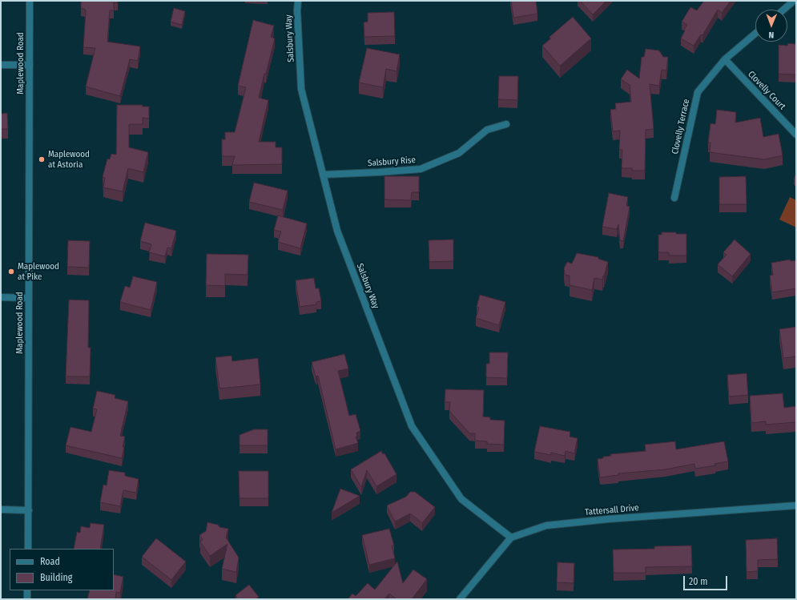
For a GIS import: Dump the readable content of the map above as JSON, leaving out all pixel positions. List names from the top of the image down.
{
  "streets": {
    "street": [
      "Salsbury Way",
      "Maplewood Road",
      "Clovelly Court",
      "Clovelly Terrace",
      "Salsbury Rise",
      "Tattersall Drive"
    ]
  },
  "crossings": [
    ["Salsbury Way", "Salsbury Rise"],
    ["Salsbury Way", "Tattersall Drive"],
    ["Clovelly Court", "Clovelly Terrace"]
  ],
  "places": ["Maplewood at Astoria", "Maplewood at Pike"],
  "legend": ["Road", "Building"],
  "scale_bar": "20 m",
  "north": "bottom"
}
